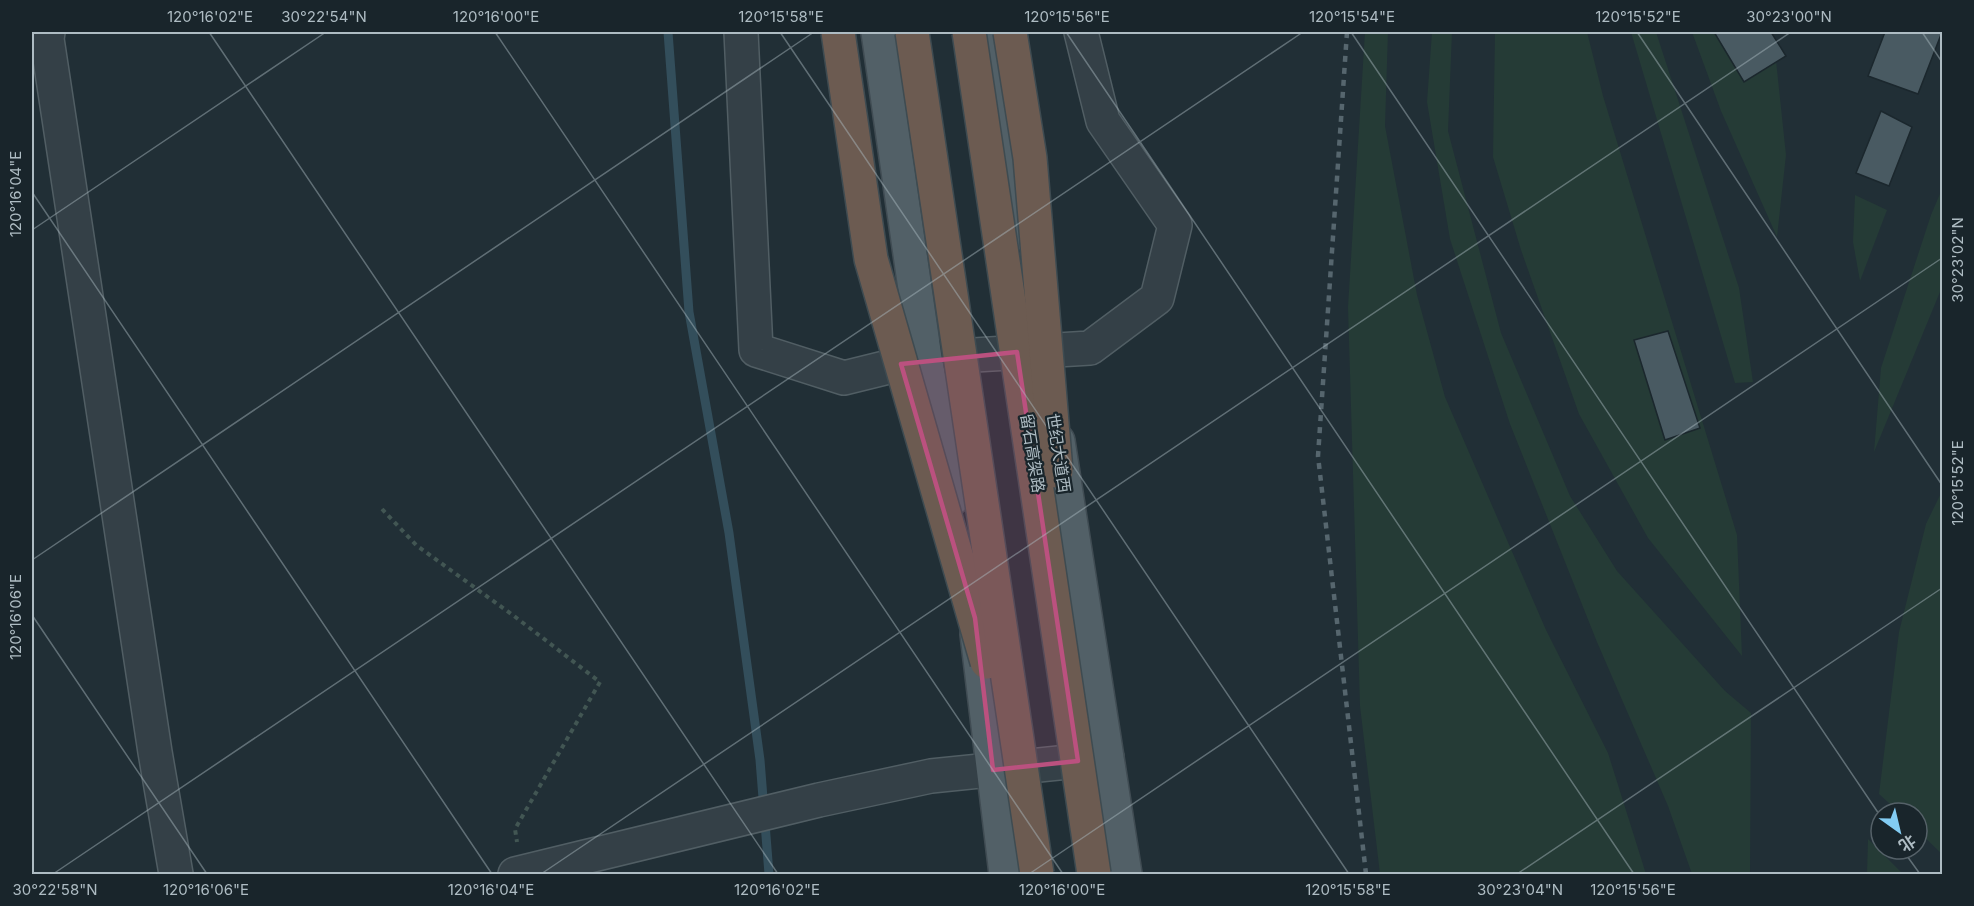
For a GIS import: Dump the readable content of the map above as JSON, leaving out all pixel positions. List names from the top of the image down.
{
  "streets": {
    "highway": ["留石高架路"],
    "main road": ["世纪大道西"]
  },
  "north": "bottom right",
  "coordinates": [
    "120°16'02\"E",
    "30°22'54\"N",
    "120°16'00\"E",
    "120°15'58\"E",
    "120°15'56\"E",
    "120°15'54\"E",
    "120°15'52\"E",
    "30°23'00\"N",
    "120°16'04\"E",
    "30°23'02\"N",
    "120°16'06\"E",
    "30°22'58\"N",
    "30°23'04\"N"
  ]
}
